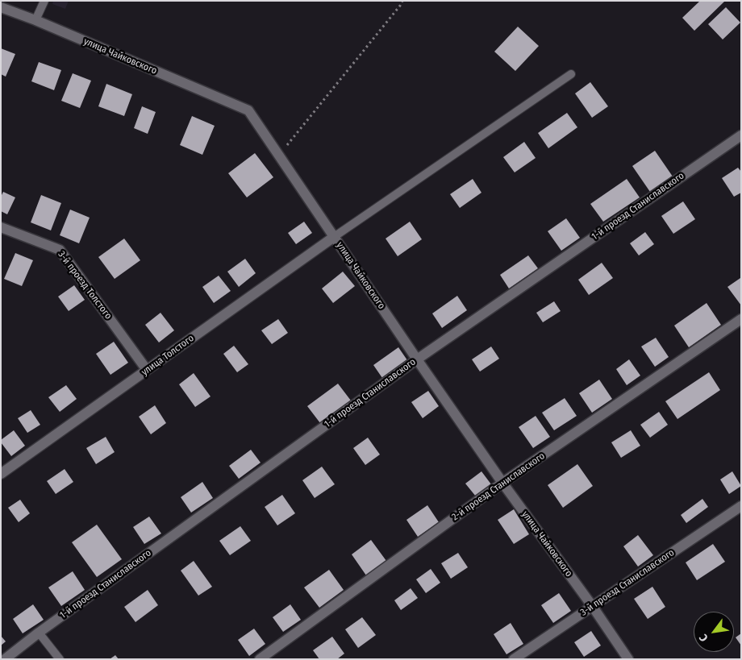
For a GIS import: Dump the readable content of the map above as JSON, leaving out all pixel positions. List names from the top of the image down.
{
  "streets": {
    "street": [
      "улица Чайковского",
      "1-й проезд Станиславского",
      "3-й проезд Толстого",
      "улица Толстого",
      "2-й проезд Станиславского",
      "3-й проезд Станиславского"
    ]
  },
  "crossings": [
    ["улица Чайковского", "1-й проезд Станиславского"],
    ["улица Чайковского", "улица Толстого"],
    ["улица Чайковского", "2-й проезд Станиславского"],
    ["улица Чайковского", "3-й проезд Станиславского"],
    ["3-й проезд Толстого", "улица Толстого"]
  ],
  "north": "bottom left"
}
